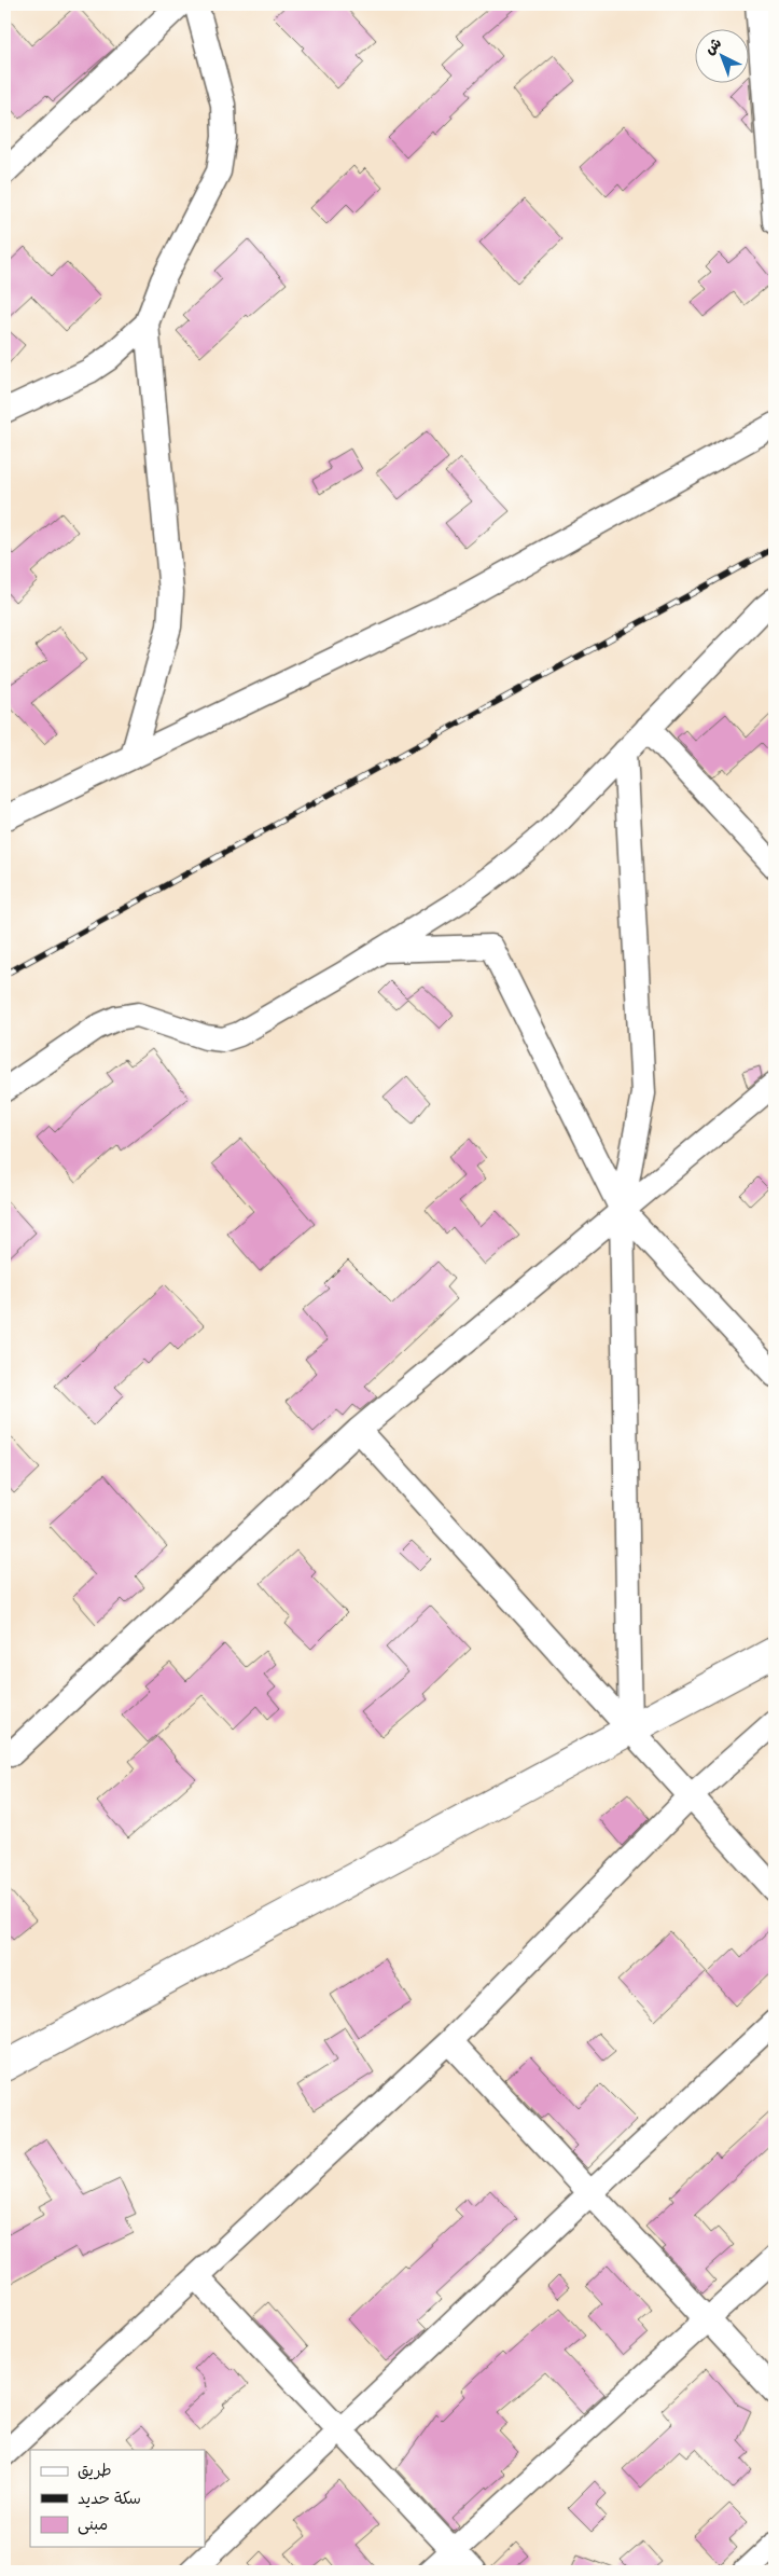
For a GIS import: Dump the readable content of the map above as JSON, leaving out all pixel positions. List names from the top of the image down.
{
  "legend": ["طريق", "سكة حديد", "مبنى"],
  "north": "top left"
}
